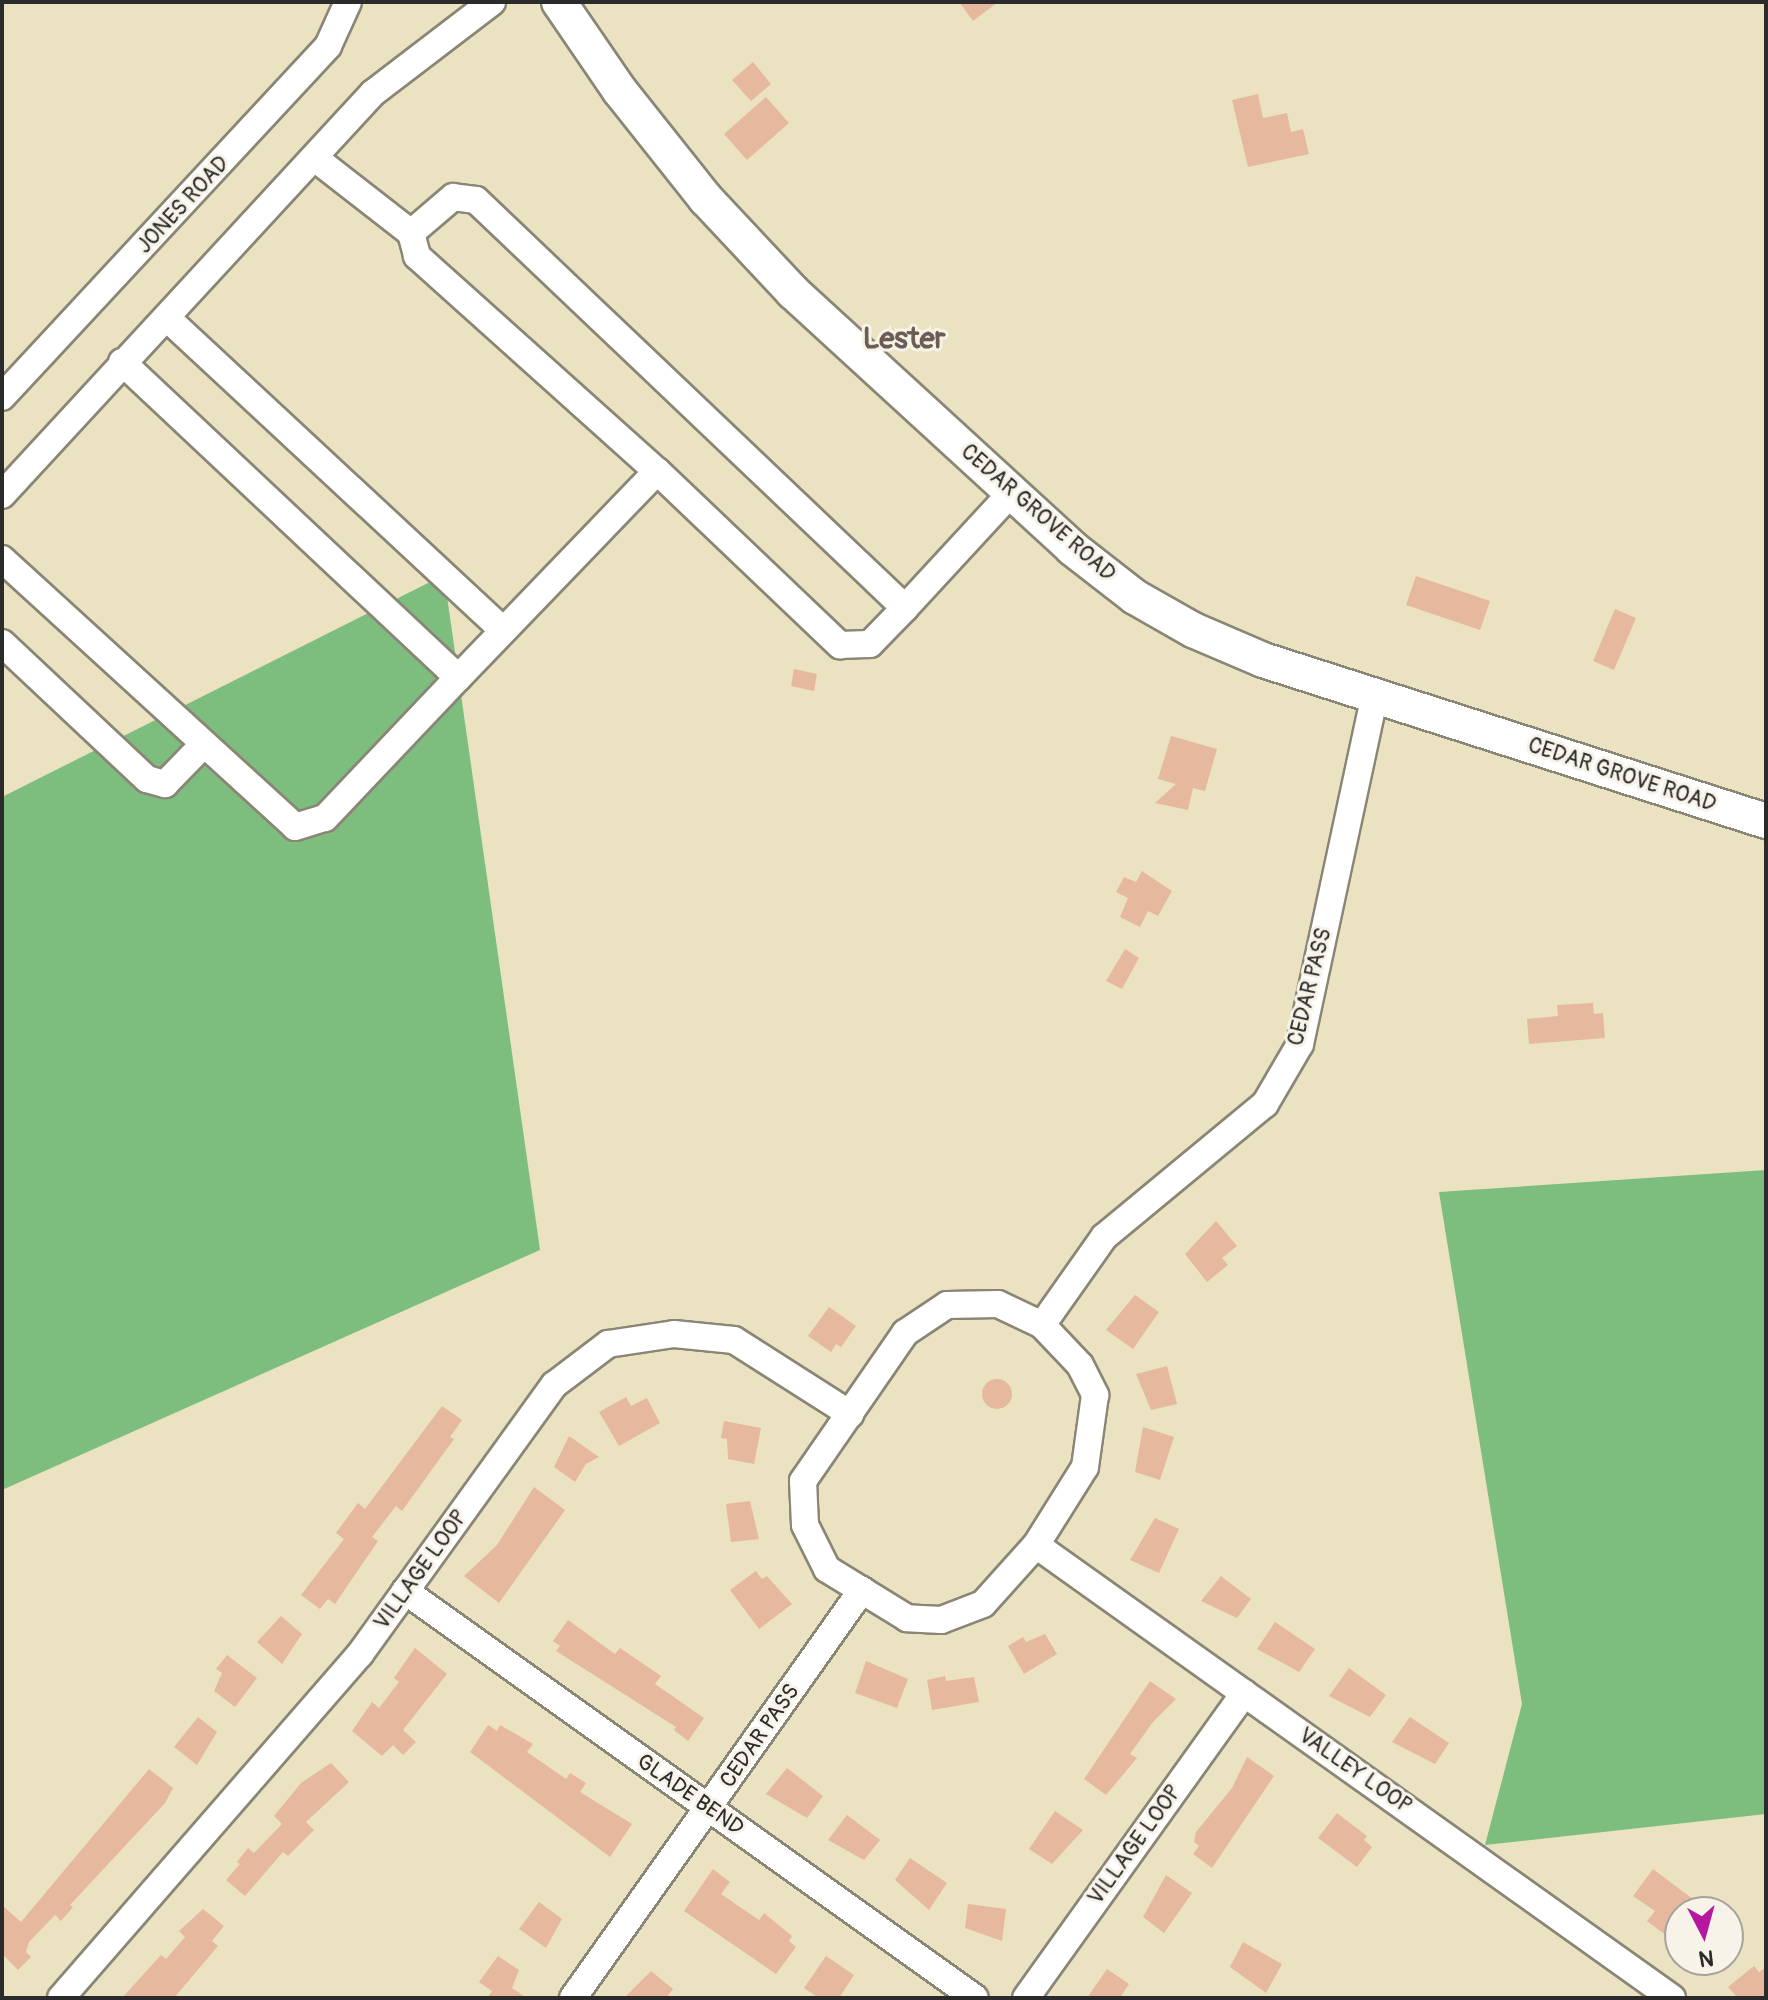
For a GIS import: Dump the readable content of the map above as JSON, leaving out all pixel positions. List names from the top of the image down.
{
  "streets": {
    "main road": ["CEDAR GROVE ROAD"],
    "street": [
      "JONES ROAD",
      "CEDAR PASS",
      "VILLAGE LOOP",
      "VALLEY LOOP",
      "GLADE BEND"
    ]
  },
  "crossings": [
    ["CEDAR GROVE ROAD", "CEDAR PASS"],
    ["CEDAR PASS", "GLADE BEND"],
    ["VILLAGE LOOP", "VALLEY LOOP"],
    ["VILLAGE LOOP", "GLADE BEND"]
  ],
  "districts": ["Lester"],
  "north": "bottom"
}
